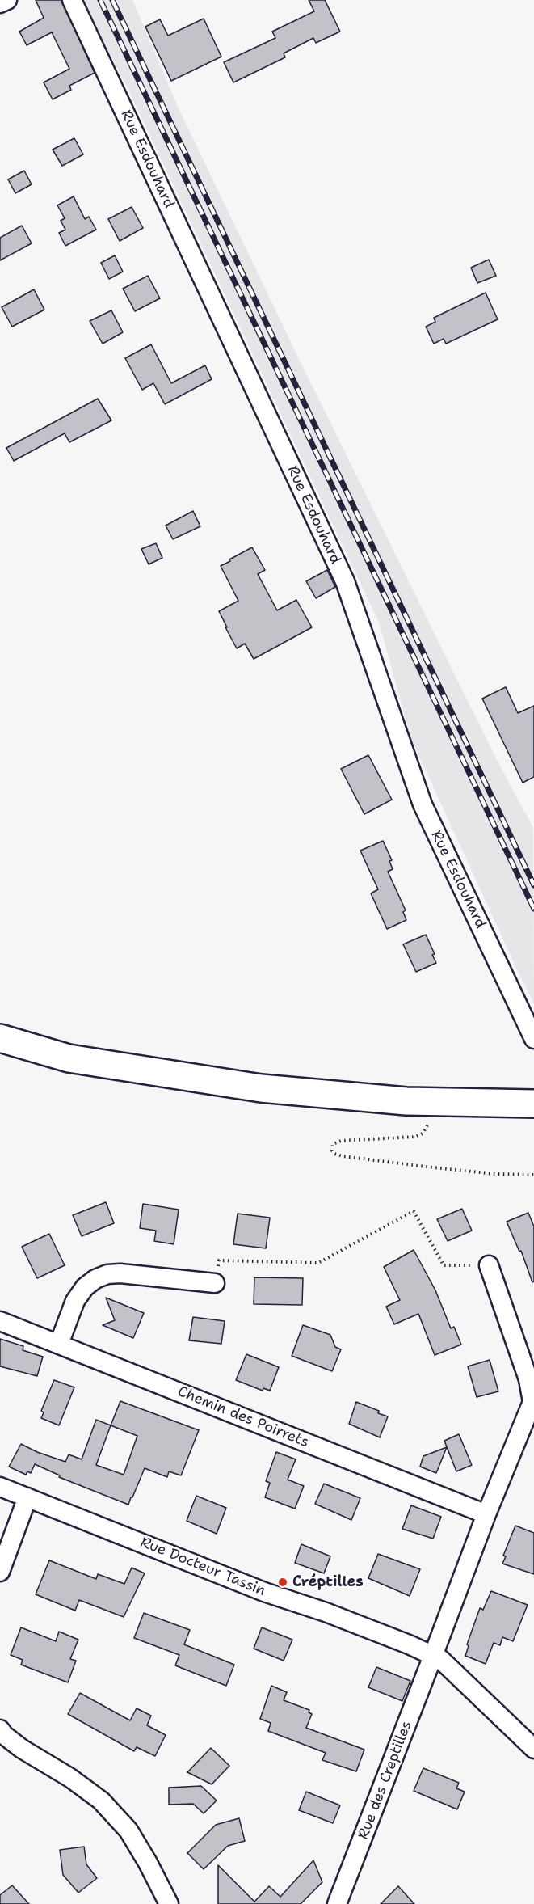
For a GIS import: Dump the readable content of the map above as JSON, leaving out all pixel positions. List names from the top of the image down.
{
  "streets": {
    "street": [
      "Rue Esdouhard",
      "Chemin des Poirrets",
      "Rue Docteur Tassin",
      "Rue des Creptilles"
    ]
  },
  "crossings": [
    ["Rue Docteur Tassin", "Rue des Creptilles"]
  ],
  "places": ["Créptilles"]
}
